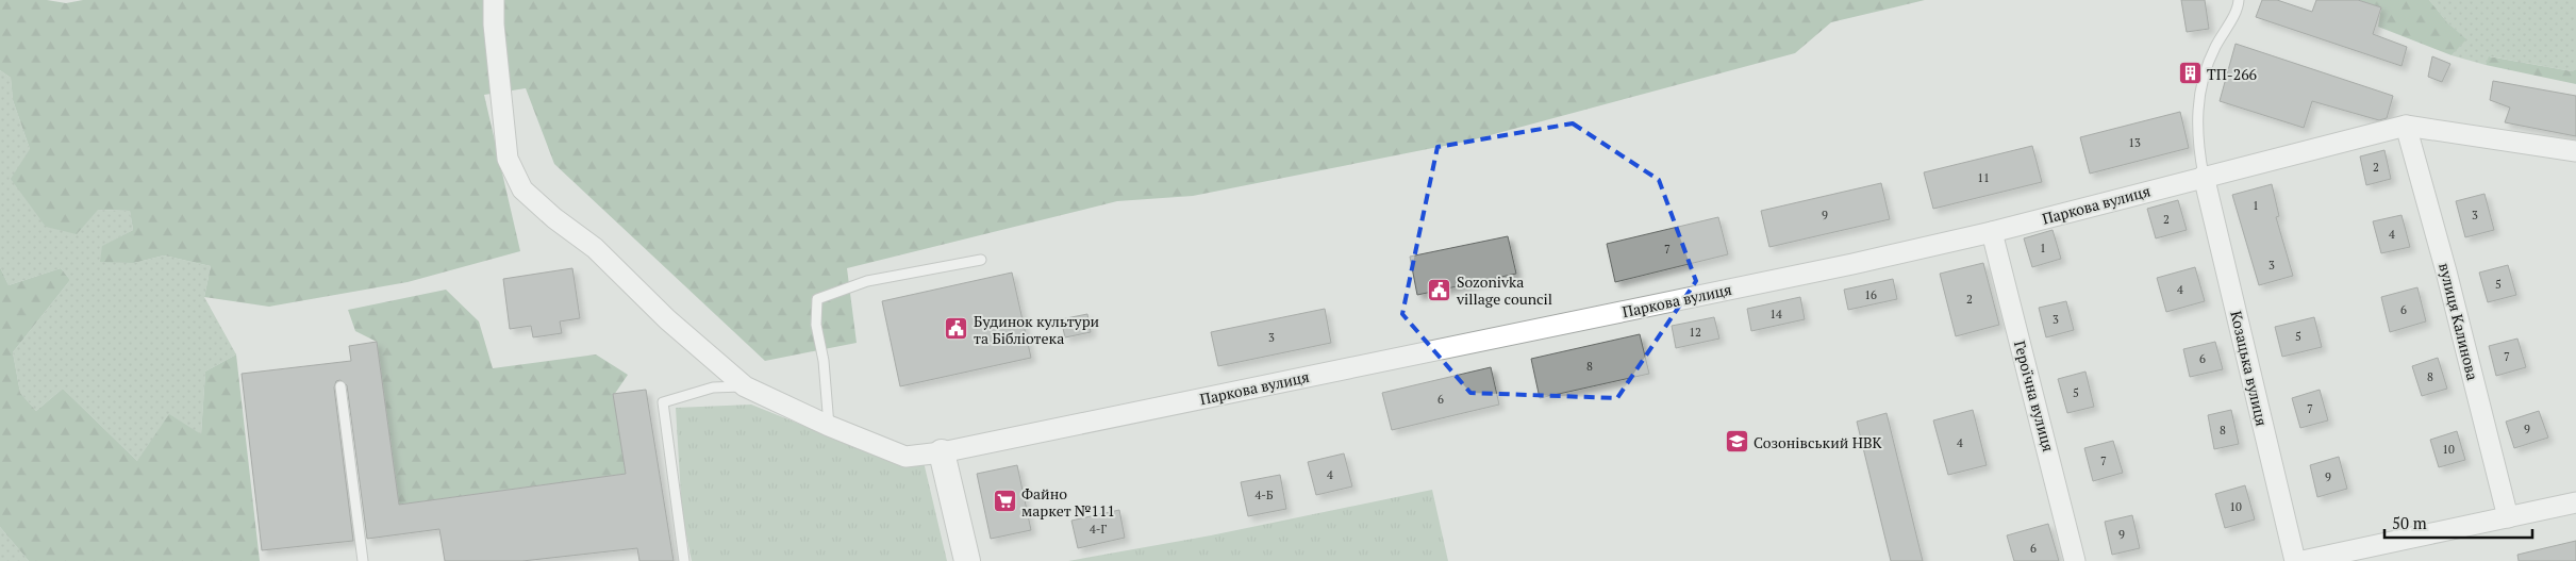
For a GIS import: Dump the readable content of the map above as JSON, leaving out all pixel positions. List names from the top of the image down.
{
  "streets": {
    "street": [
      "Паркова вулиця",
      "вулиця Калинова",
      "Козацька вулиця",
      "Героїчна вулиця"
    ]
  },
  "crossings": [
    ["Паркова вулиця", "вулиця Калинова"],
    ["Паркова вулиця", "Козацька вулиця"],
    ["Паркова вулиця", "Героїчна вулиця"]
  ],
  "places": {
    "building": ["ТП-266"],
    "public building": ["Sozonivka village council", "Будинок культури та Бібліотека"],
    "school or university": ["Созонівський НВК"],
    "supermarket": ["Файно маркет №111"]
  },
  "house_numbers": [
    "13",
    "2",
    "11",
    "1",
    "9",
    "3",
    "2",
    "4",
    "1",
    "7",
    "3",
    "5",
    "4",
    "16",
    "2",
    "6",
    "14",
    "3",
    "12",
    "5",
    "3",
    "7",
    "6",
    "8",
    "8",
    "5",
    "6",
    "7",
    "9",
    "8",
    "4",
    "10",
    "7",
    "4",
    "9",
    "4-Б",
    "10",
    "4-Г",
    "9",
    "6"
  ],
  "scale_bar": "50 m"
}
